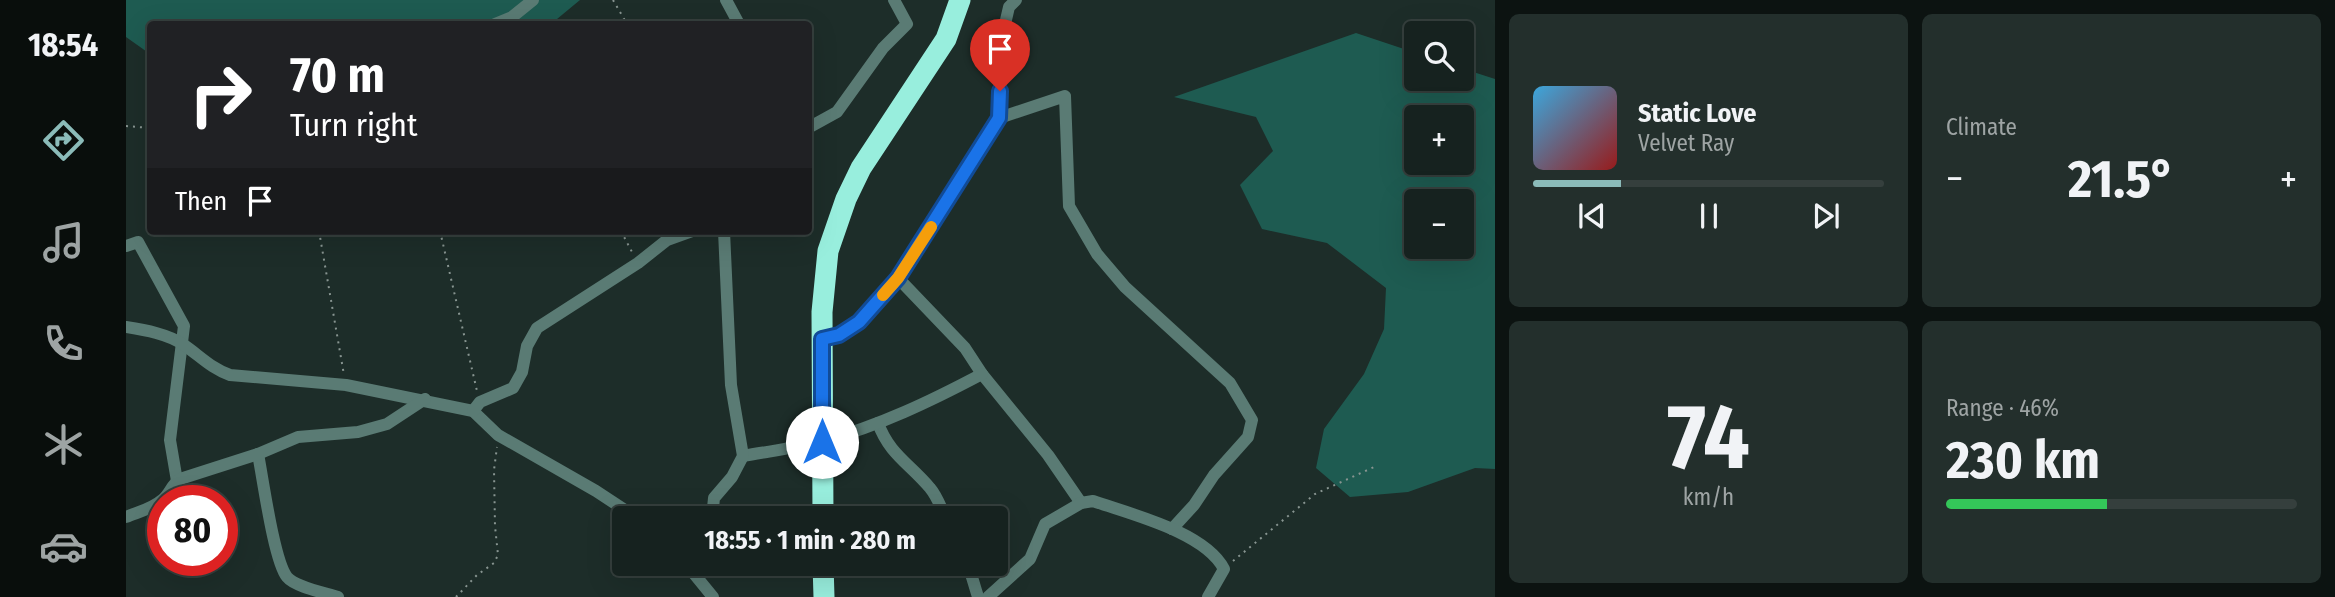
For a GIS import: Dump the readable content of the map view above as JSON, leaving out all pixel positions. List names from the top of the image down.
{
  "page": {
    "tabs": "18:54",
    "tile": [
      "Climate",
      ["74", "km/h"],
      ["Range · 46%", "230 km"]
    ],
    "map_buttons": ["+", "−"],
    "turn": ["70 m", "Turn right"],
    "song": ["Static Love", "Velvet Ray"],
    "heat": ["−", "21.5°", "+"],
    "then": "Then",
    "limit": "80",
    "trip": "18:55 · 1 min · 280 m"
  }
}
